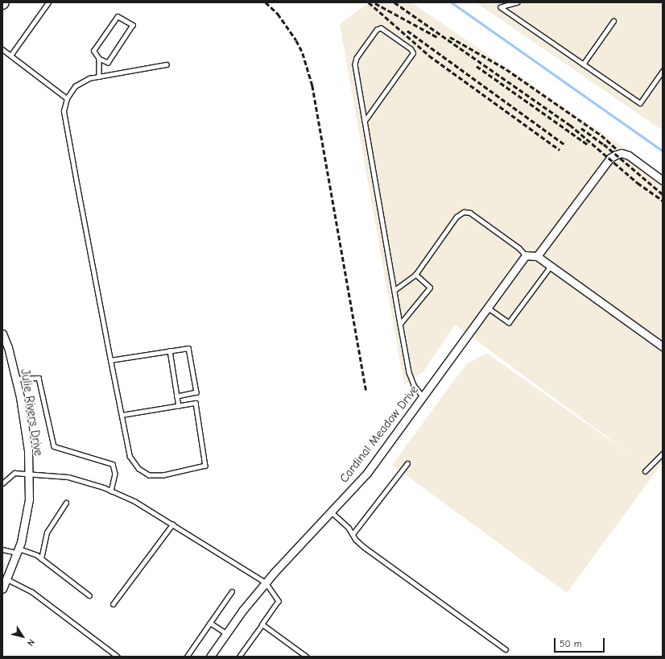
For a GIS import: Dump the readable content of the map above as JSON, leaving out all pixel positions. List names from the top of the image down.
{
  "streets": {
    "street": ["Julie Rivers Drive", "Cardinal Meadow Drive"]
  },
  "scale_bar": "50 m",
  "north": "bottom right"
}
